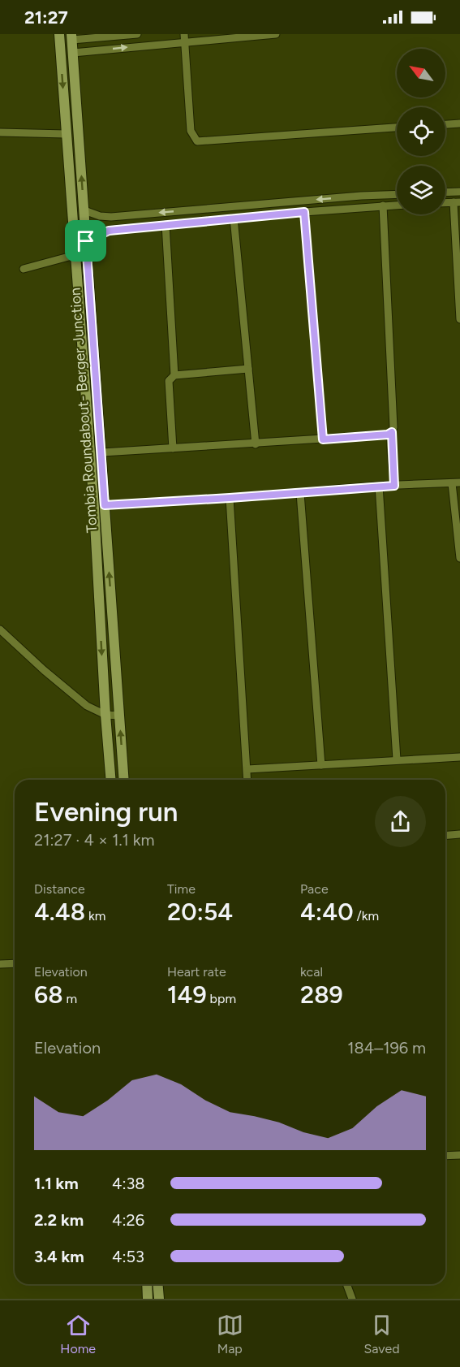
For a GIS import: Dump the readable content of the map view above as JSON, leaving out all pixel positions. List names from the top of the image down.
{
  "streets": {
    "main road": ["Tombia Roundabout- Berger Junction"]
  },
  "north": "top left",
  "page": {
    "status": "21:27",
    "heading": ["Evening run", "21:27 · 4 × 1.1 km"],
    "stats": [
      ["Distance", "4.48 km"],
      ["Time", "20:54"],
      ["Pace", "4:40 /km"],
      ["Elevation", "68 m"],
      ["Heart rate", "149 bpm"],
      ["kcal", "289"]
    ],
    "chart": ["Elevation", "184–196 m"],
    "list": [
      {
        "name": "1.1 km",
        "note": "4:38"
      },
      {
        "name": "2.2 km",
        "note": "4:26"
      },
      {
        "name": "3.4 km",
        "note": "4:53"
      }
    ],
    "tabs": ["Home", "Map", "Saved"]
  }
}
